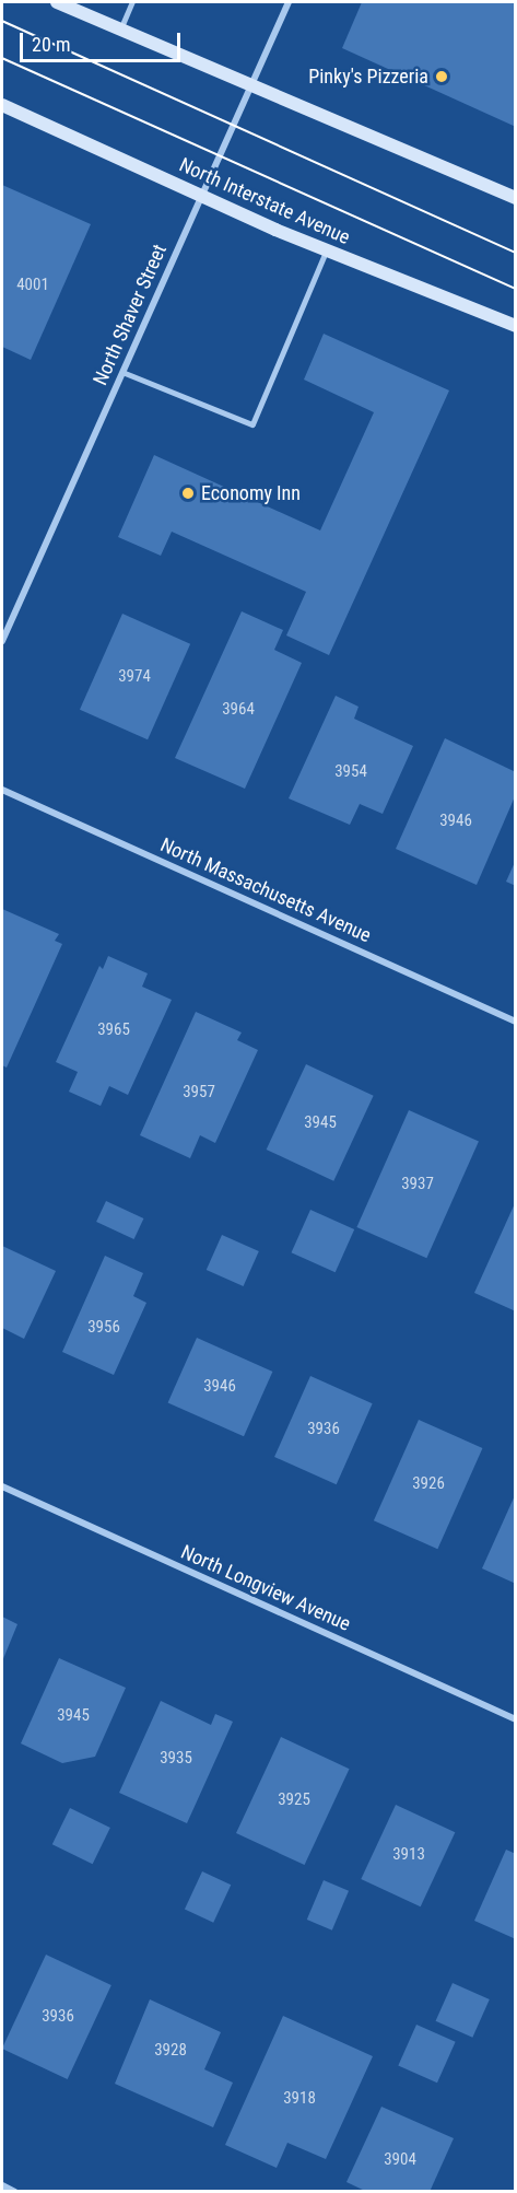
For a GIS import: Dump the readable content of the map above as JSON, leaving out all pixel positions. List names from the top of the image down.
{
  "streets": {
    "street": [
      "North Interstate Avenue",
      "North Shaver Street",
      "North Massachusetts Avenue",
      "North Longview Avenue"
    ]
  },
  "crossings": [
    ["North Interstate Avenue", "North Shaver Street"]
  ],
  "places": ["Pinky's Pizzeria", "Economy Inn"],
  "house_numbers": [
    "4001",
    "3974",
    "3964",
    "3954",
    "3946",
    "3965",
    "3957",
    "3945",
    "3937",
    "3956",
    "3946",
    "3936",
    "3926",
    "3945",
    "3935",
    "3925",
    "3913",
    "3936",
    "3928",
    "3918",
    "3904"
  ],
  "scale_bar": "20 m"
}
